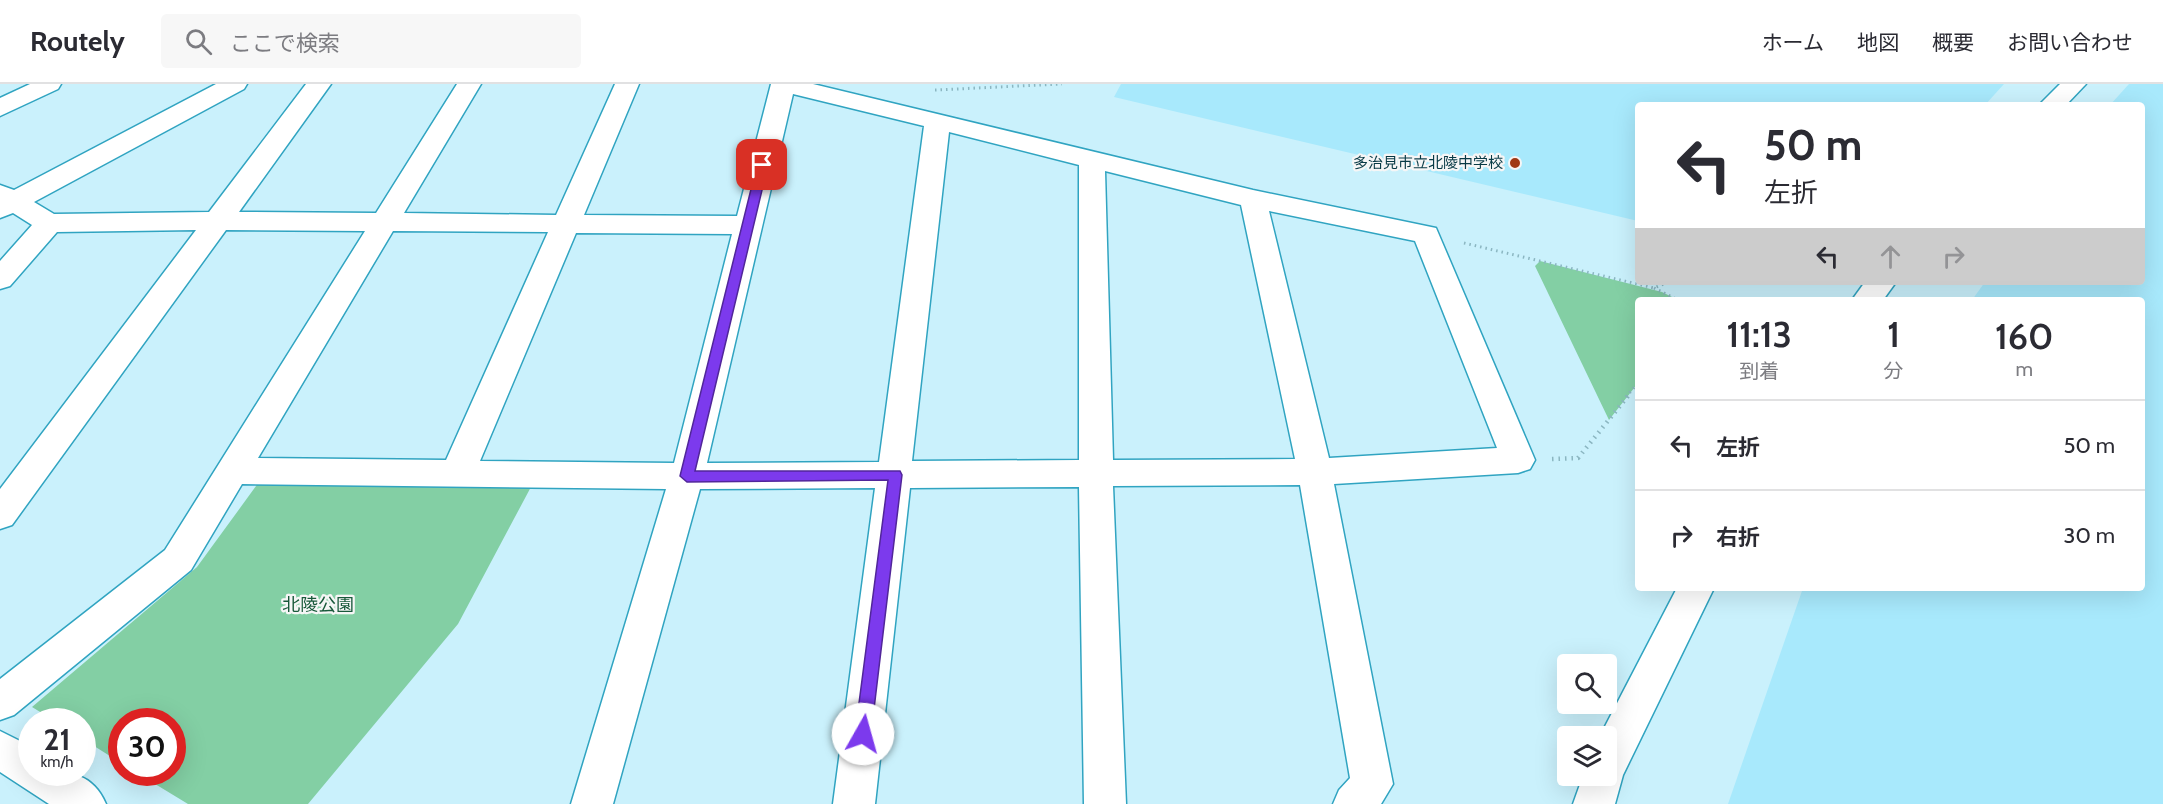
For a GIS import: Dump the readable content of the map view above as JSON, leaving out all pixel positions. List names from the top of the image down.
{
  "parks": ["北陵公園"],
  "places": ["多治見市立北陵中学校"],
  "page": {
    "header": "Routely",
    "search": "ここで検索",
    "nav": [
      "ホーム",
      "地図",
      "概要",
      "お問い合わせ"
    ],
    "turn": ["50 m", "左折"],
    "eta": [
      "11:13",
      "到着",
      "1",
      "分",
      "160",
      "m"
    ],
    "list": [
      {
        "name": "左折",
        "value": "50 m"
      },
      {
        "name": "右折",
        "value": "30 m"
      }
    ],
    "speed": "21 km/h",
    "limit": "30"
  }
}
